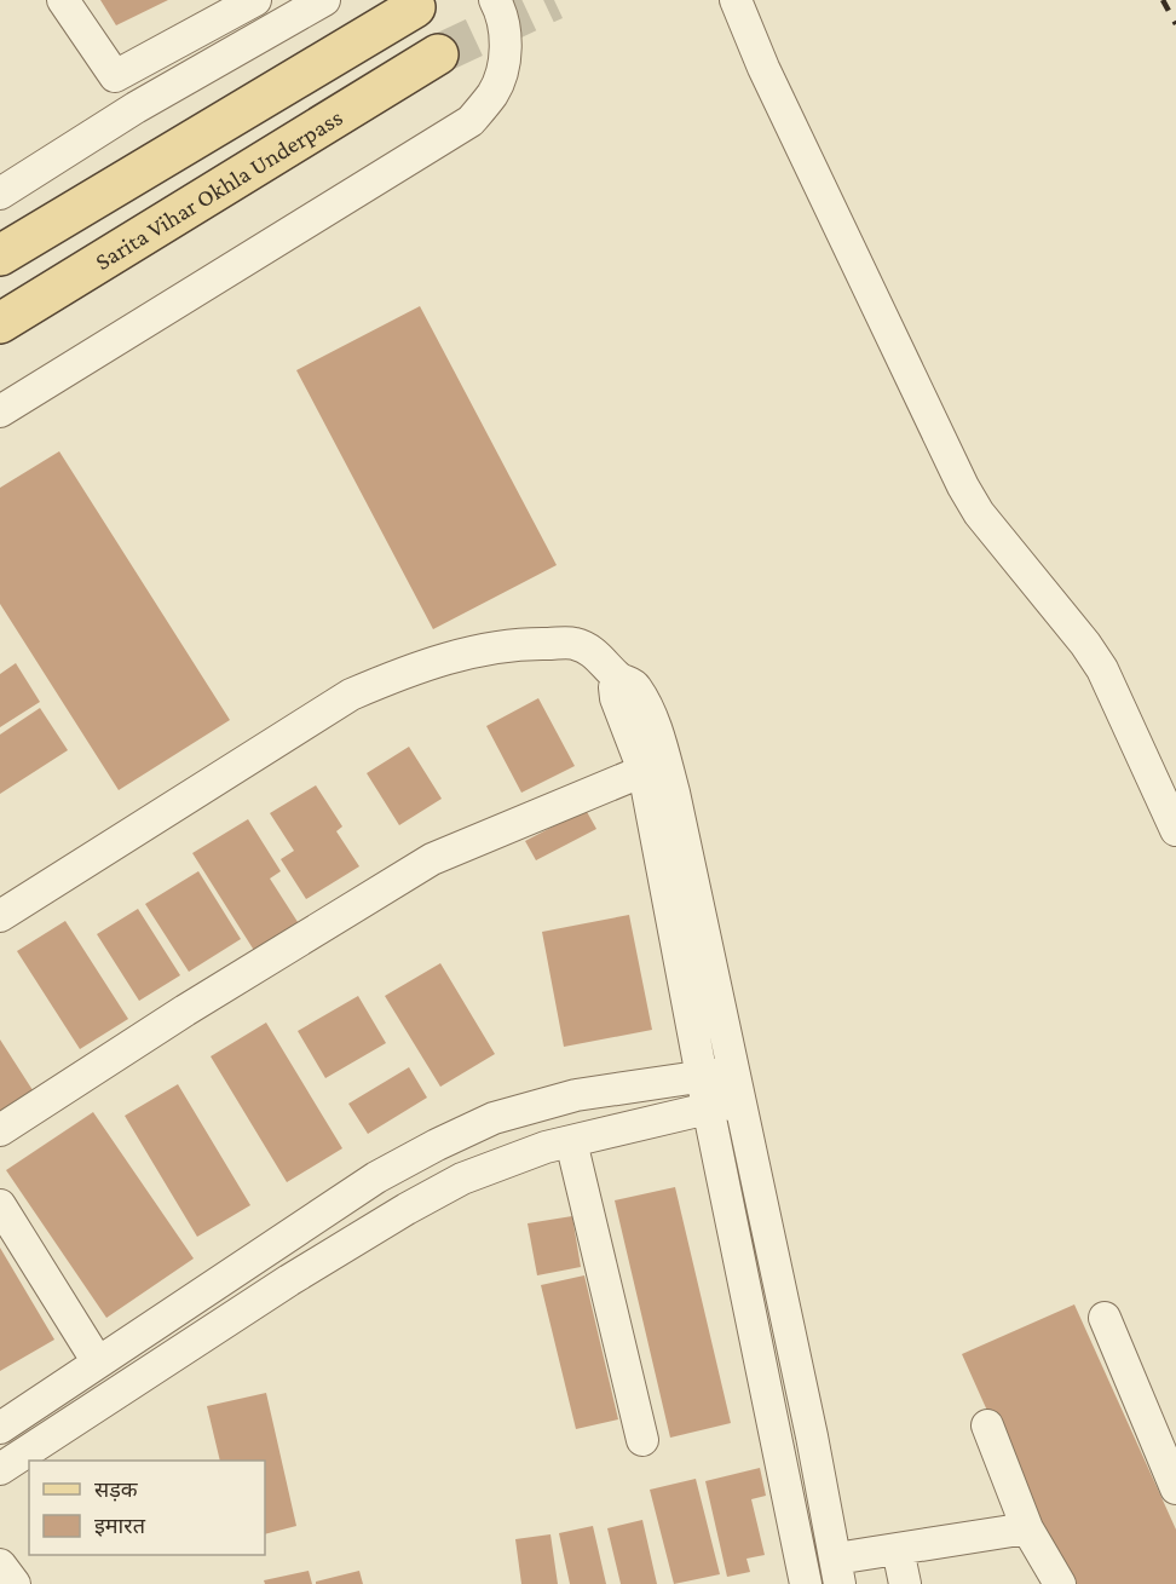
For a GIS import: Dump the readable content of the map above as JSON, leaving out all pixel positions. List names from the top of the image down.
{
  "streets": {
    "main road": ["Sarita Vihar Okhla Underpass"]
  },
  "legend": ["सड़क", "इमारत"]
}
